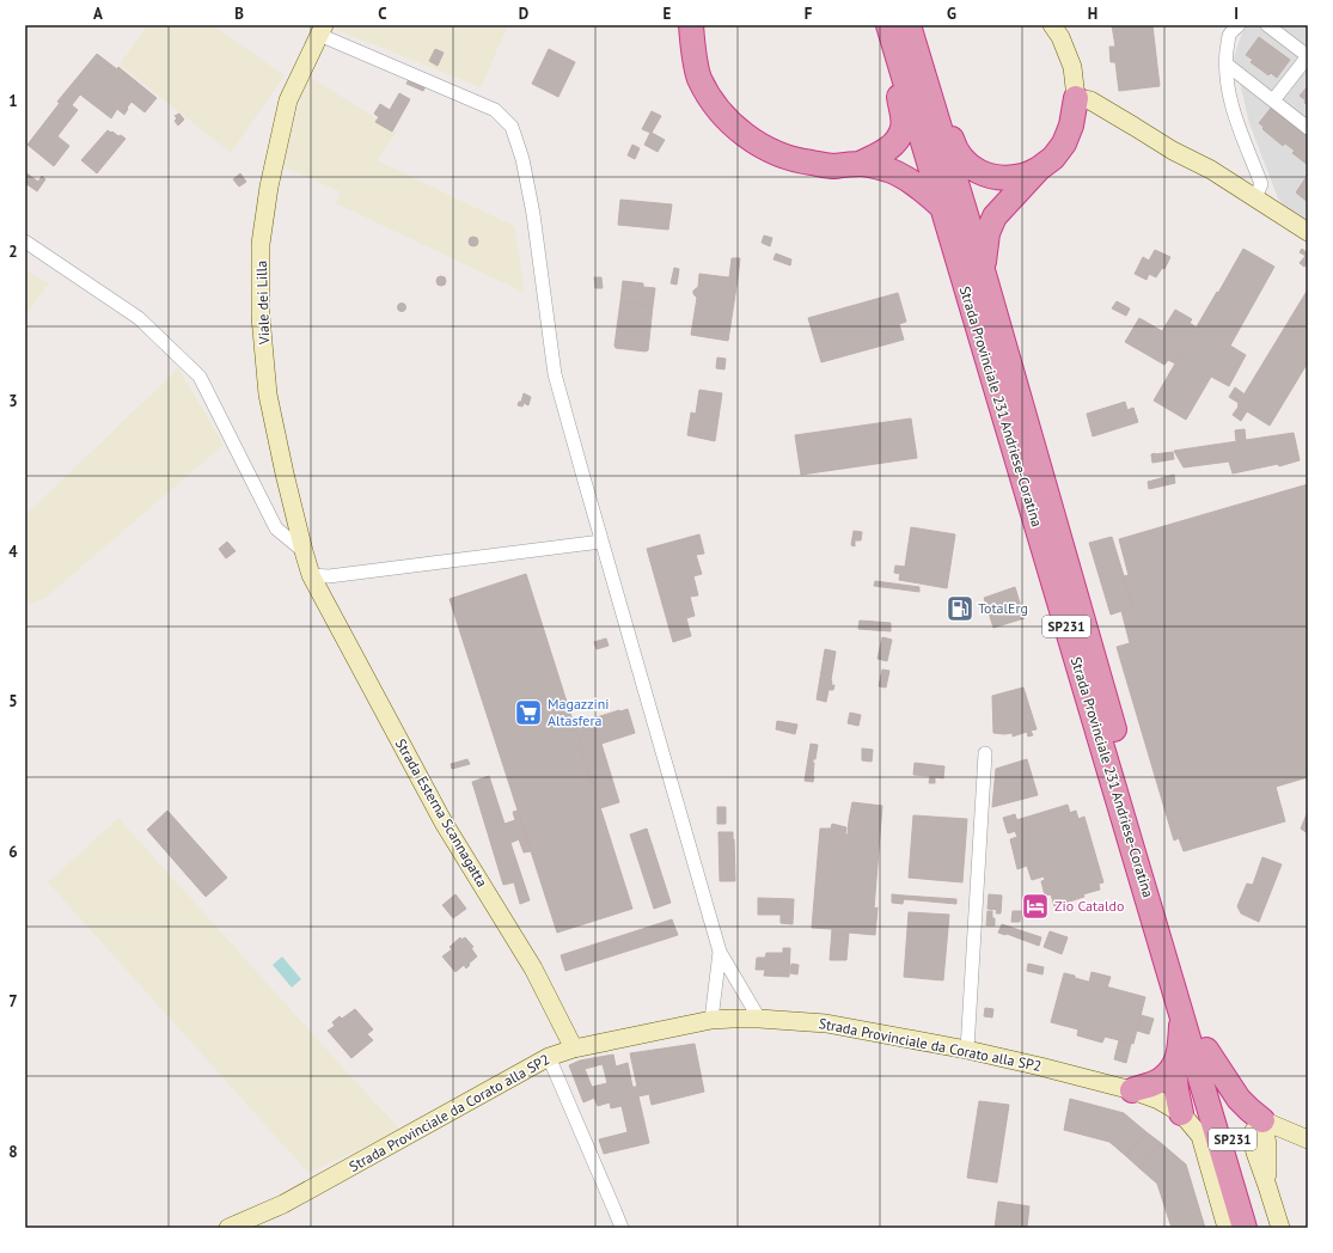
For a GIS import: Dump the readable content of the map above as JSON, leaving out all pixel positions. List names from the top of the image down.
{
  "streets": {
    "highway": ["Strada Provinciale 231 Andriese-Coratina", "SP231"],
    "street": ["Viale dei Lilla", "Strada Esterna Scannagatta", "Strada Provinciale da Corato alla SP2"]
  },
  "crossings": [
    ["Viale dei Lilla", "Strada Esterna Scannagatta"],
    ["Strada Esterna Scannagatta", "Strada Provinciale da Corato alla SP2"]
  ],
  "places": {
    "fuel station": ["TotalErg"],
    "supermarket": ["Magazzini Altasfera"],
    "hotel": ["Zio Cataldo"]
  },
  "grid": {
    "columns": [
      "A",
      "B",
      "C",
      "D",
      "E",
      "F",
      "G",
      "H",
      "I"
    ],
    "rows": [
      "1",
      "2",
      "3",
      "4",
      "5",
      "6",
      "7",
      "8"
    ]
  }
}
